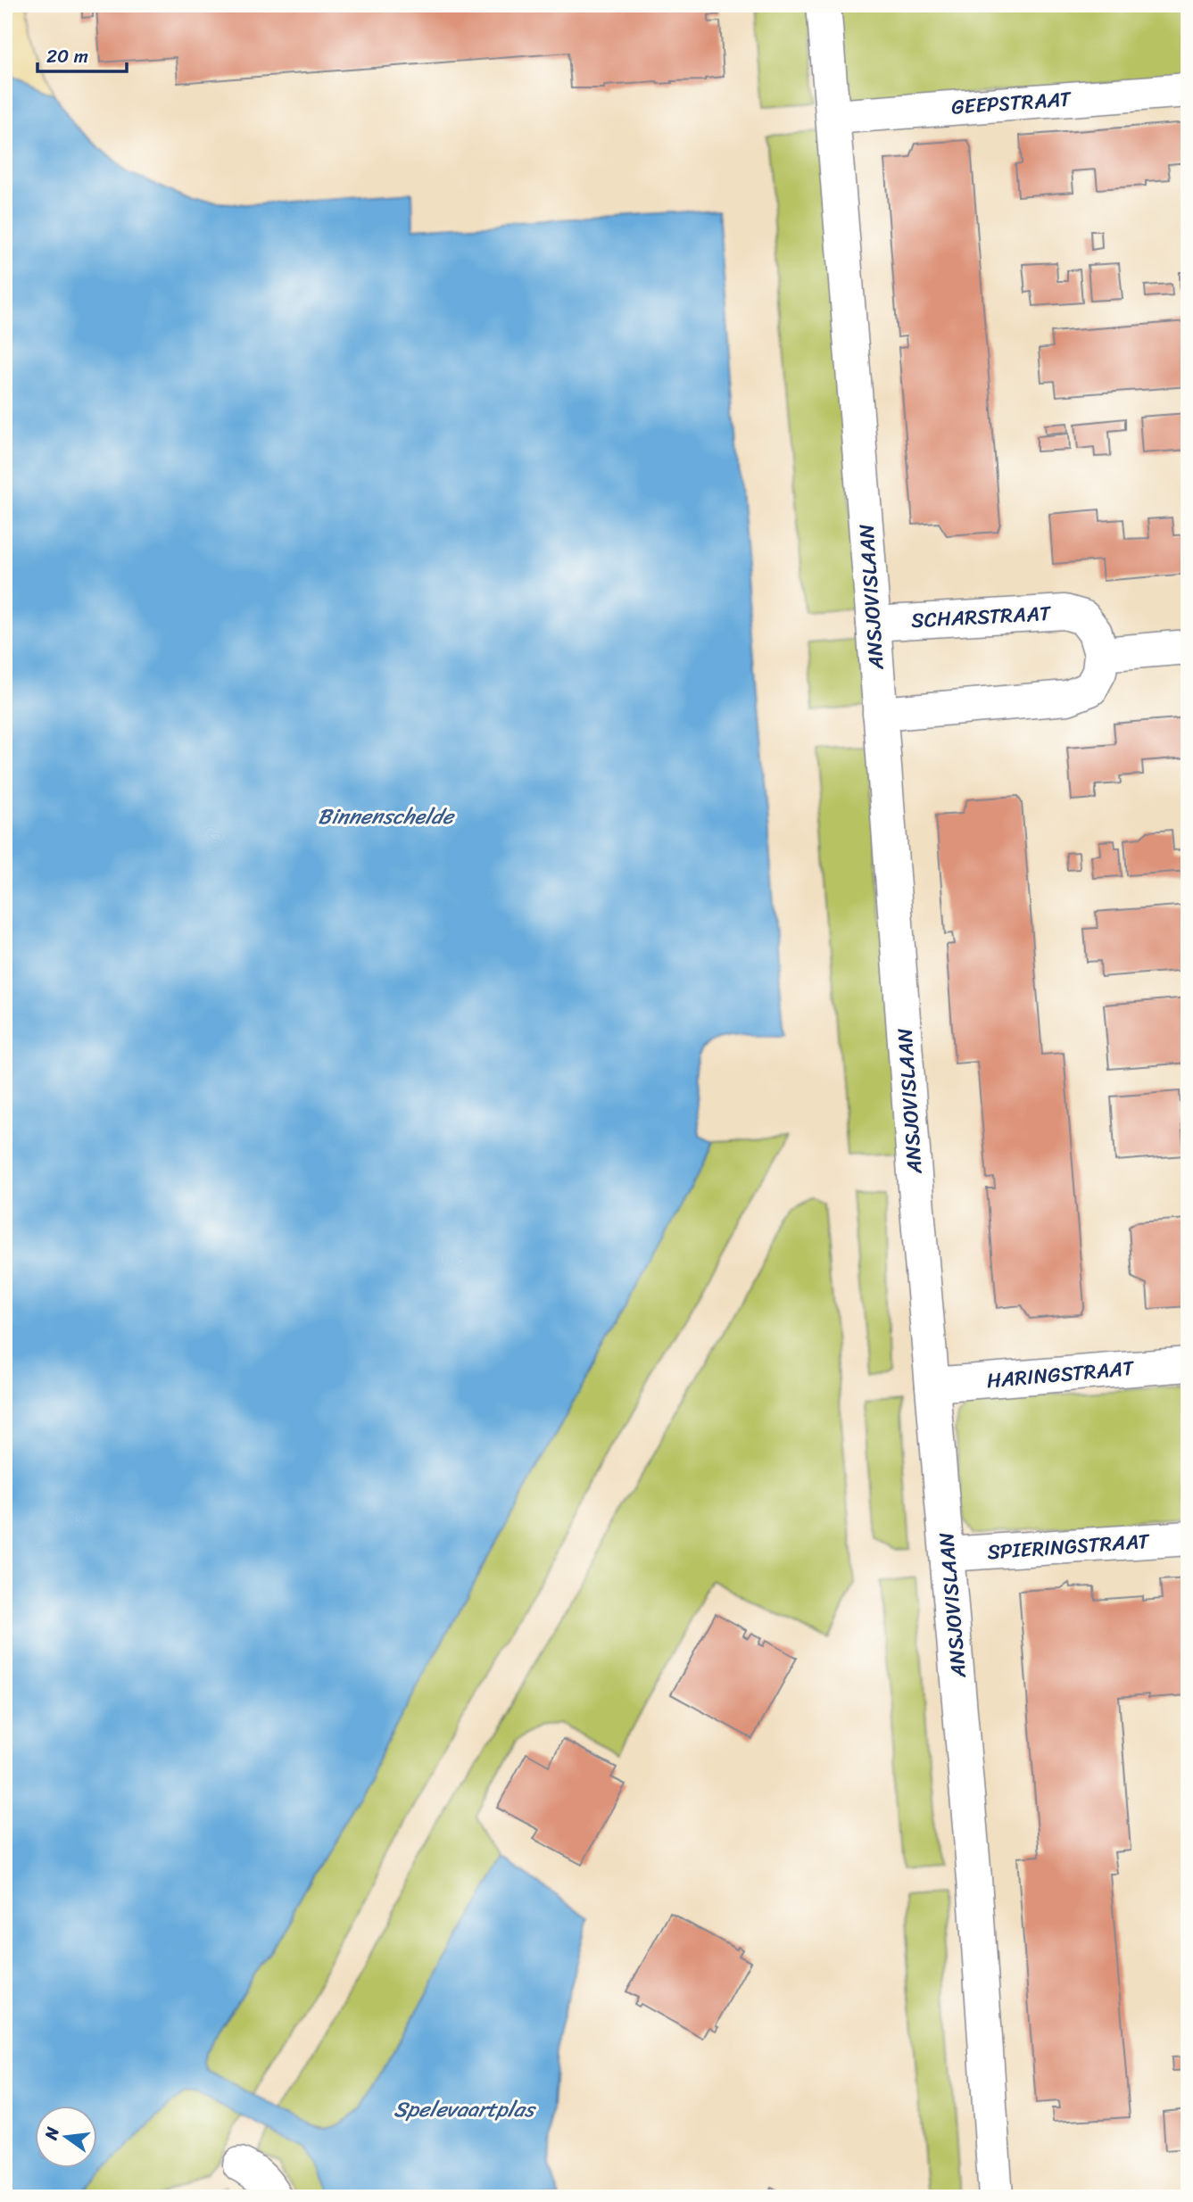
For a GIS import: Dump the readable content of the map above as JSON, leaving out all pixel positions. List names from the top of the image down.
{
  "streets": {
    "street": [
      "GEEPSTRAAT",
      "ANSJOVISLAAN",
      "SCHARSTRAAT",
      "HARINGSTRAAT",
      "SPIERINGSTRAAT"
    ]
  },
  "crossings": [
    ["GEEPSTRAAT", "ANSJOVISLAAN"],
    ["ANSJOVISLAAN", "SCHARSTRAAT"],
    ["ANSJOVISLAAN", "HARINGSTRAAT"],
    ["ANSJOVISLAAN", "SPIERINGSTRAAT"]
  ],
  "water": ["Binnenschelde", "Spelevaartplas"],
  "scale_bar": "20 m",
  "north": "left"
}
